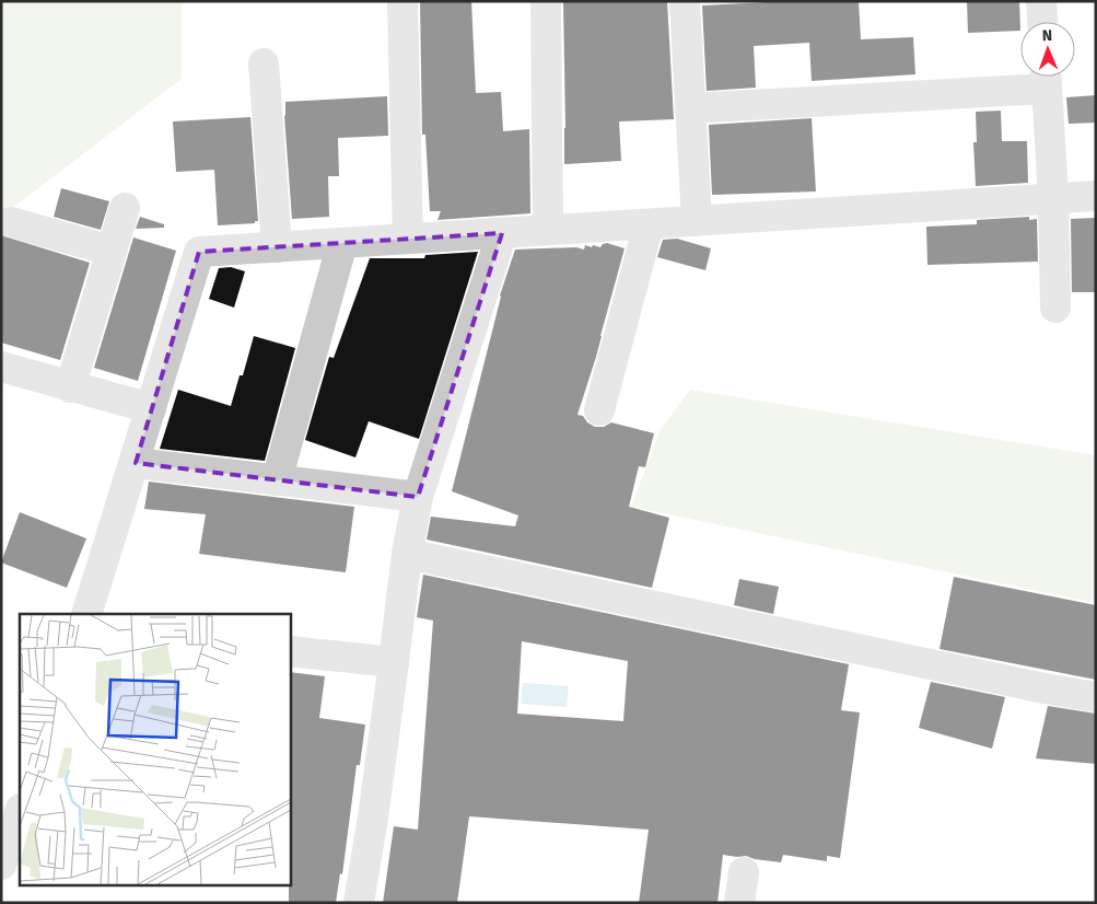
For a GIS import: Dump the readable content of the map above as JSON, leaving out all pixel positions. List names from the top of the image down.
{
  "north": "top"
}
